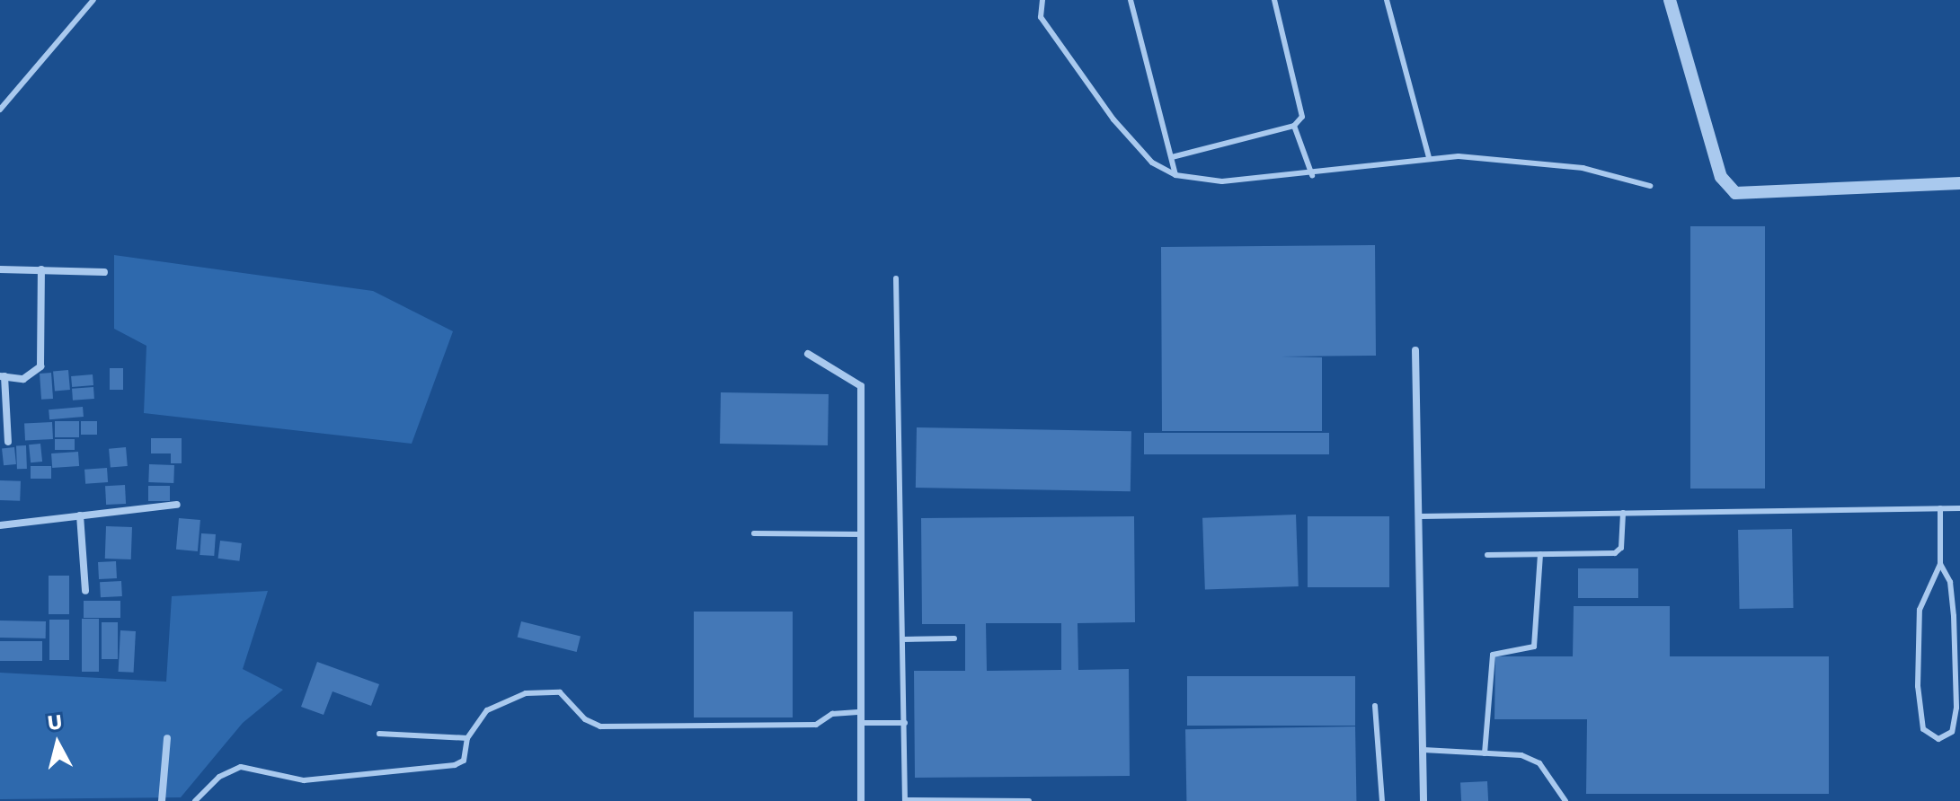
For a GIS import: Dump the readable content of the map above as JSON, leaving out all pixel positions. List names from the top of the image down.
{
  "north": "top"
}
